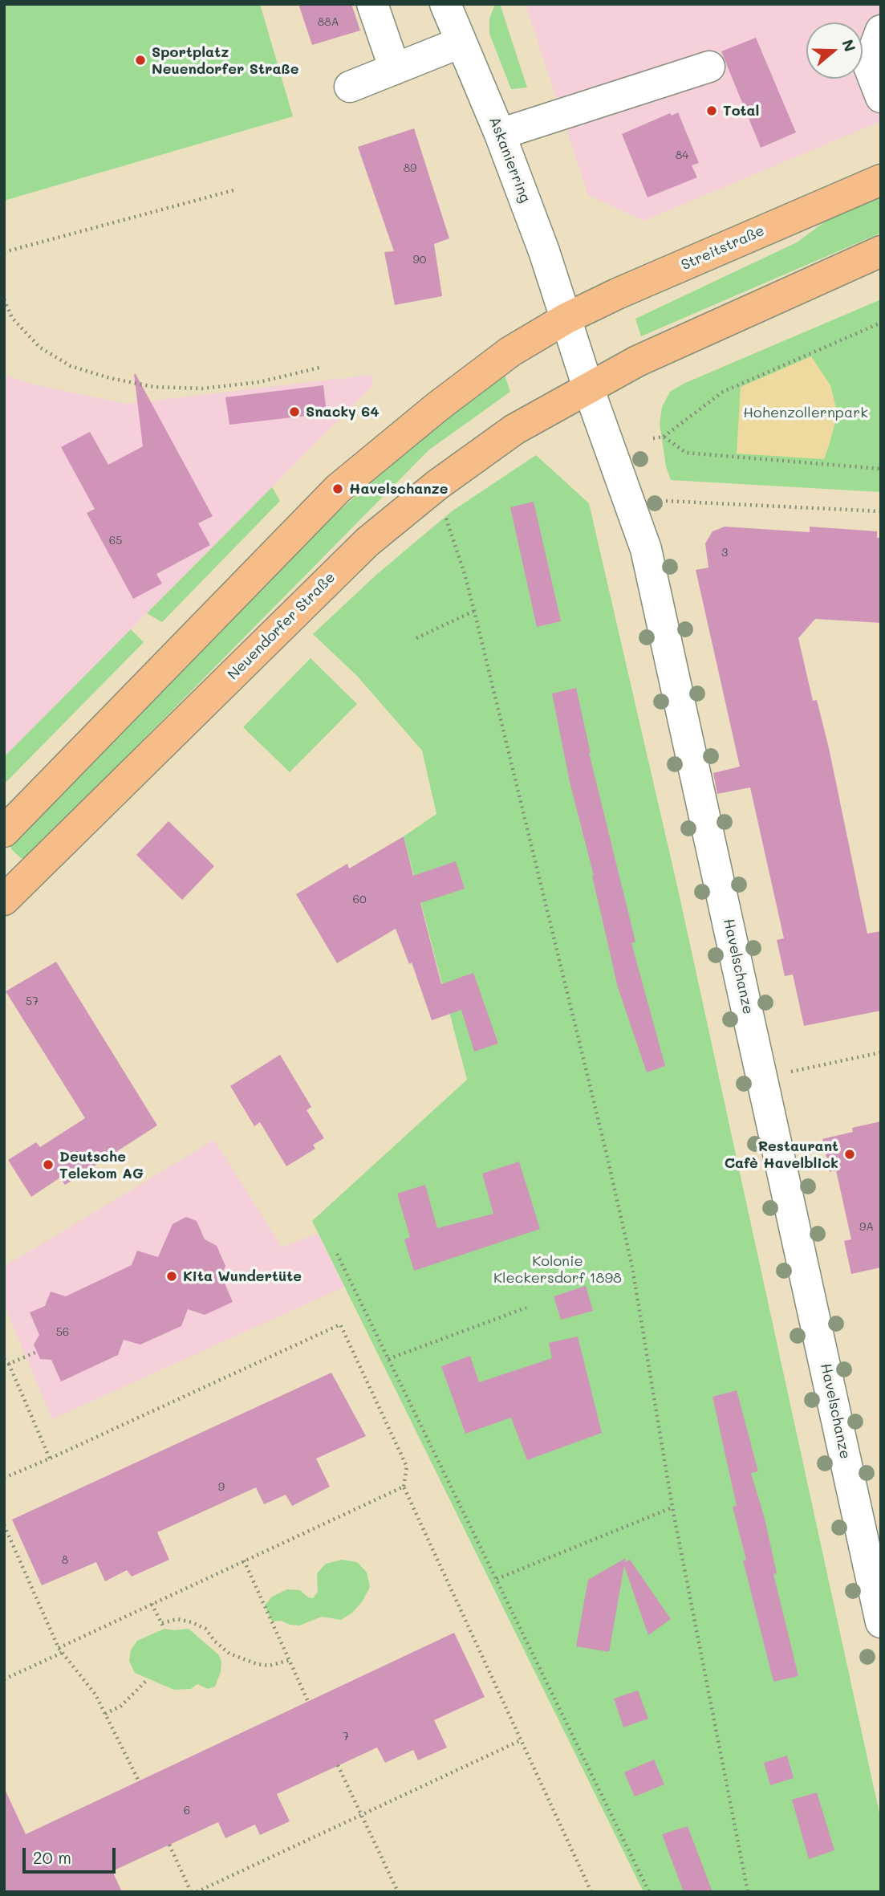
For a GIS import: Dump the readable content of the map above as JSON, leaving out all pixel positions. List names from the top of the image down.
{
  "streets": {
    "main road": ["Streitstraße", "Neuendorfer Straße"],
    "street": ["Askanierring", "Havelschanze"]
  },
  "crossings": [
    ["Askanierring", "Streitstraße"],
    ["Askanierring", "Havelschanze"],
    ["Streitstraße", "Havelschanze"],
    ["Neuendorfer Straße", "Havelschanze"]
  ],
  "parks": ["Hohenzollernpark", "Kolonie Kleckersdorf 1898"],
  "places": [
    "Sportplatz Neuendorfer Straße",
    "Total",
    "Snacky 64",
    "Havelschanze",
    "Restaurant Cafè Havelblick",
    "Deutsche Telekom AG",
    "Kita Wundertüte"
  ],
  "house_numbers": [
    "88A",
    "84",
    "89",
    "90",
    "65",
    "3",
    "60",
    "57",
    "9A",
    "56",
    "9",
    "8",
    "7",
    "6"
  ],
  "scale_bar": "20 m",
  "north": "right"
}
